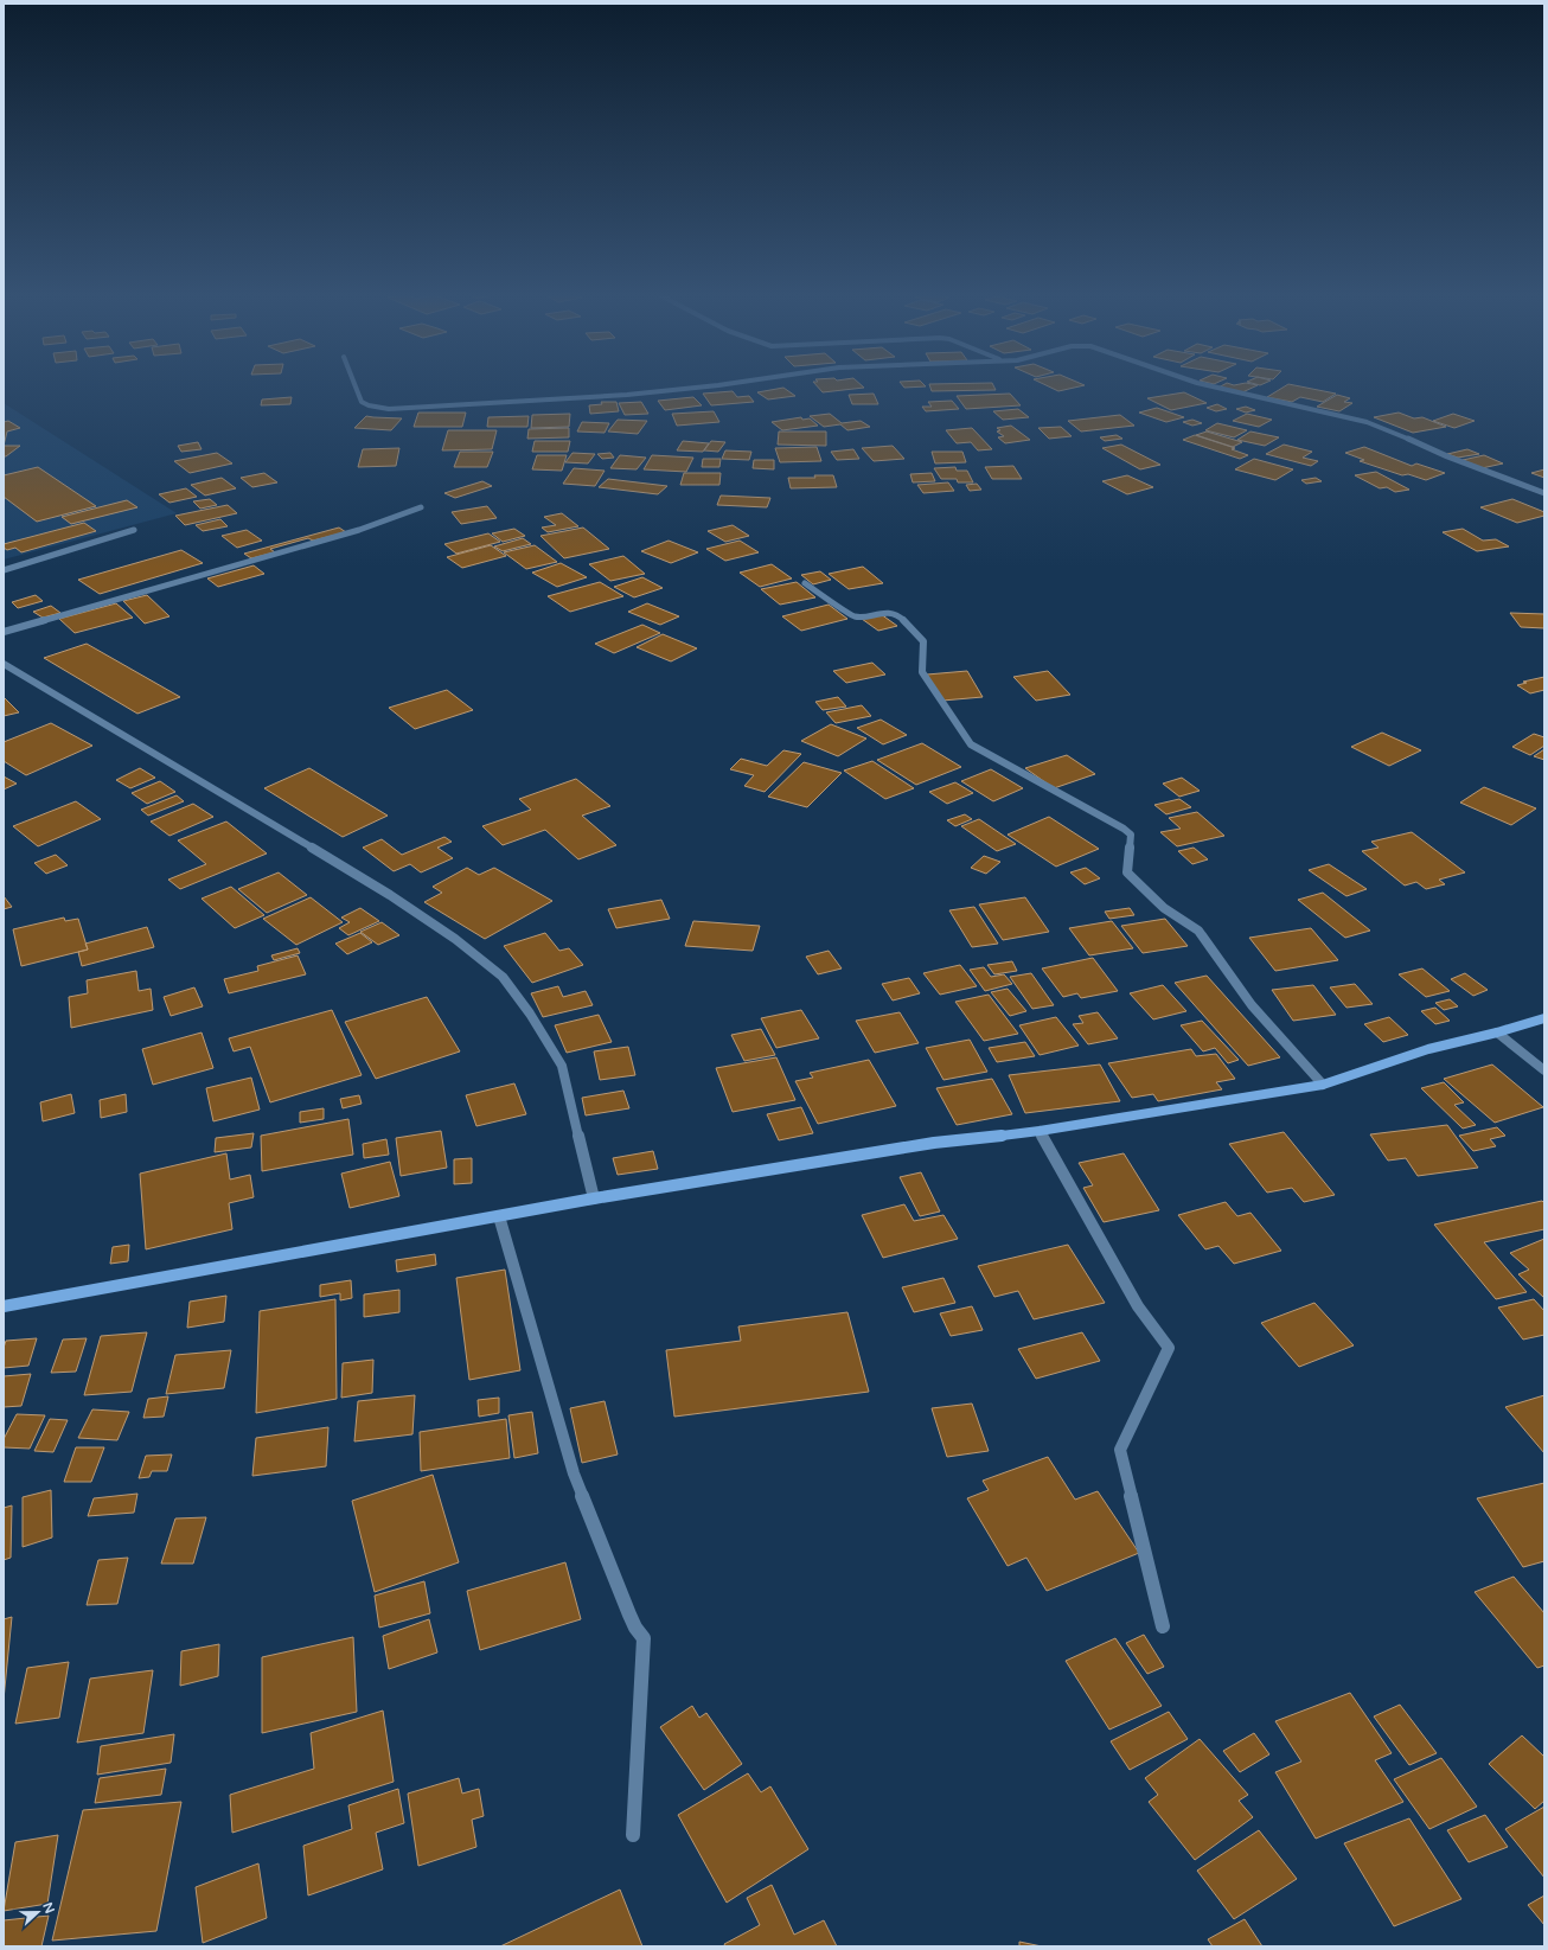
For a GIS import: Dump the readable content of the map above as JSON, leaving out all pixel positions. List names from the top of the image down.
{
  "north": "right"
}
